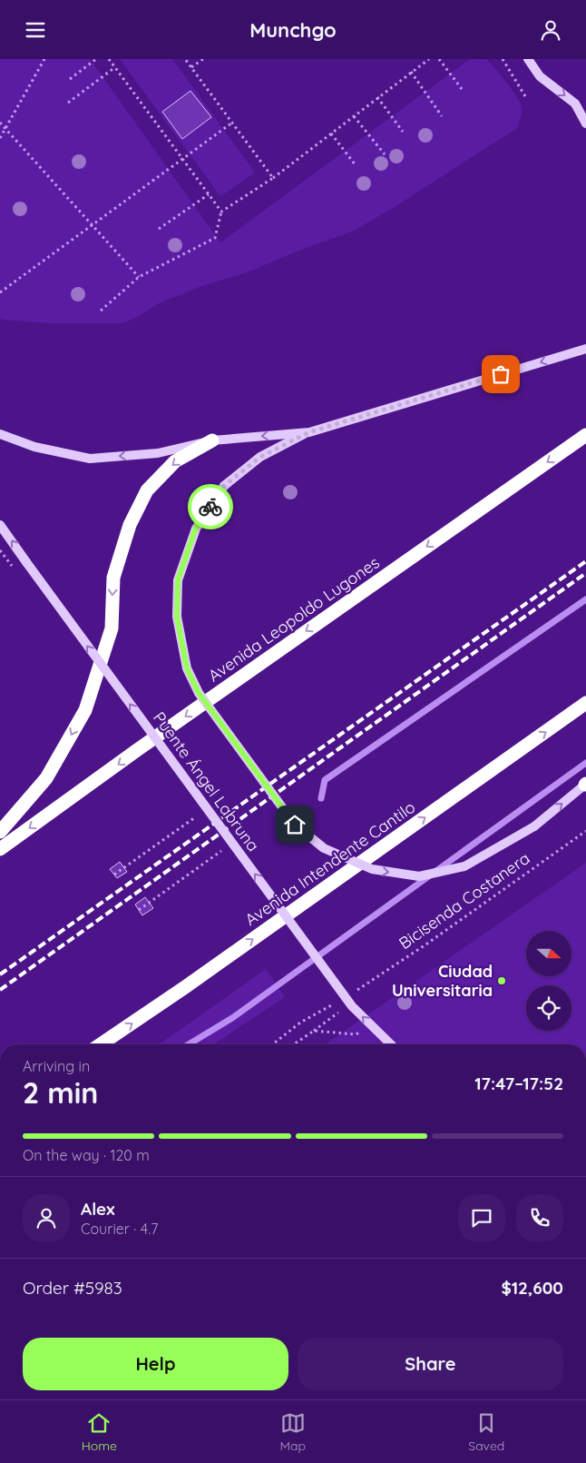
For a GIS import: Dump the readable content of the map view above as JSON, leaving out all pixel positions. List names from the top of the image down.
{
  "streets": {
    "highway": ["Avenida Leopoldo Lugones", "Avenida Intendente Cantilo"],
    "main road": ["Puente Ángel Labruna"],
    "path": ["Bicisenda Costanera"]
  },
  "one_way": ["Avenida Leopoldo Lugones", "Puente Ángel Labruna", "Avenida Intendente Cantilo"],
  "places": ["Ciudad Universitaria"],
  "north": "right",
  "page": {
    "header": "Munchgo",
    "heading": ["2 min", "Arriving in", "17:47–17:52"],
    "panel": [
      "Alex",
      "Courier · 4.7",
      "Order #5983",
      "$12,600"
    ],
    "bar": "On the way · 120 m",
    "buttons": ["Help", "Share"],
    "tabs": ["Home", "Map", "Saved"]
  }
}
